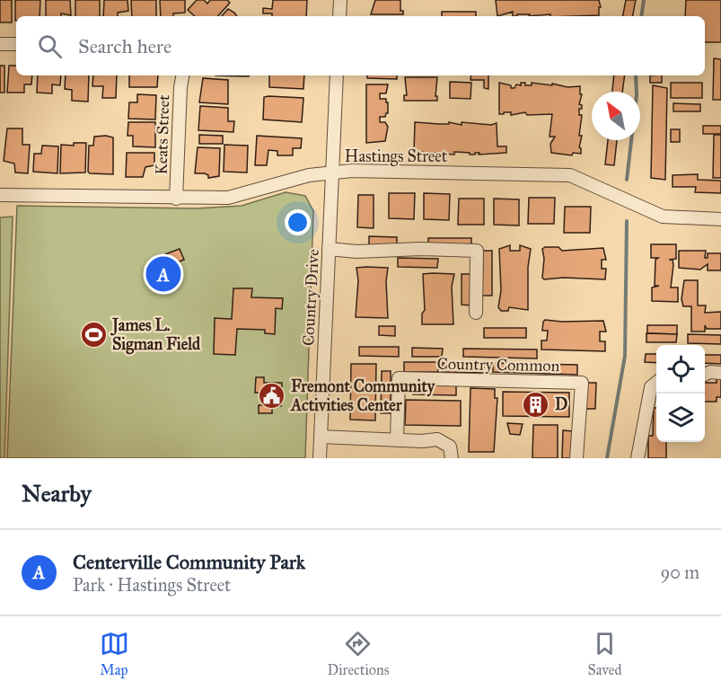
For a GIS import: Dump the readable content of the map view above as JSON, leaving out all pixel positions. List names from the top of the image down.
{
  "streets": {
    "street": [
      "Keats Street",
      "Hastings Street",
      "Country Drive",
      "Country Common"
    ]
  },
  "crossings": [
    ["Keats Street", "Hastings Street"],
    ["Hastings Street", "Country Drive"]
  ],
  "places": {
    "sports": ["James L. Sigman Field"],
    "public building": ["Fremont Community Activities Center"],
    "building": ["D"]
  },
  "north": "top left",
  "page": {
    "search": "Search here",
    "pins": "A",
    "heading": "Nearby",
    "list": [
      {
        "mark": "A",
        "name": "Centerville Community Park",
        "note": "Park · Hastings Street",
        "value": "90 m"
      }
    ],
    "nav": ["Map", "Directions", "Saved"]
  }
}
